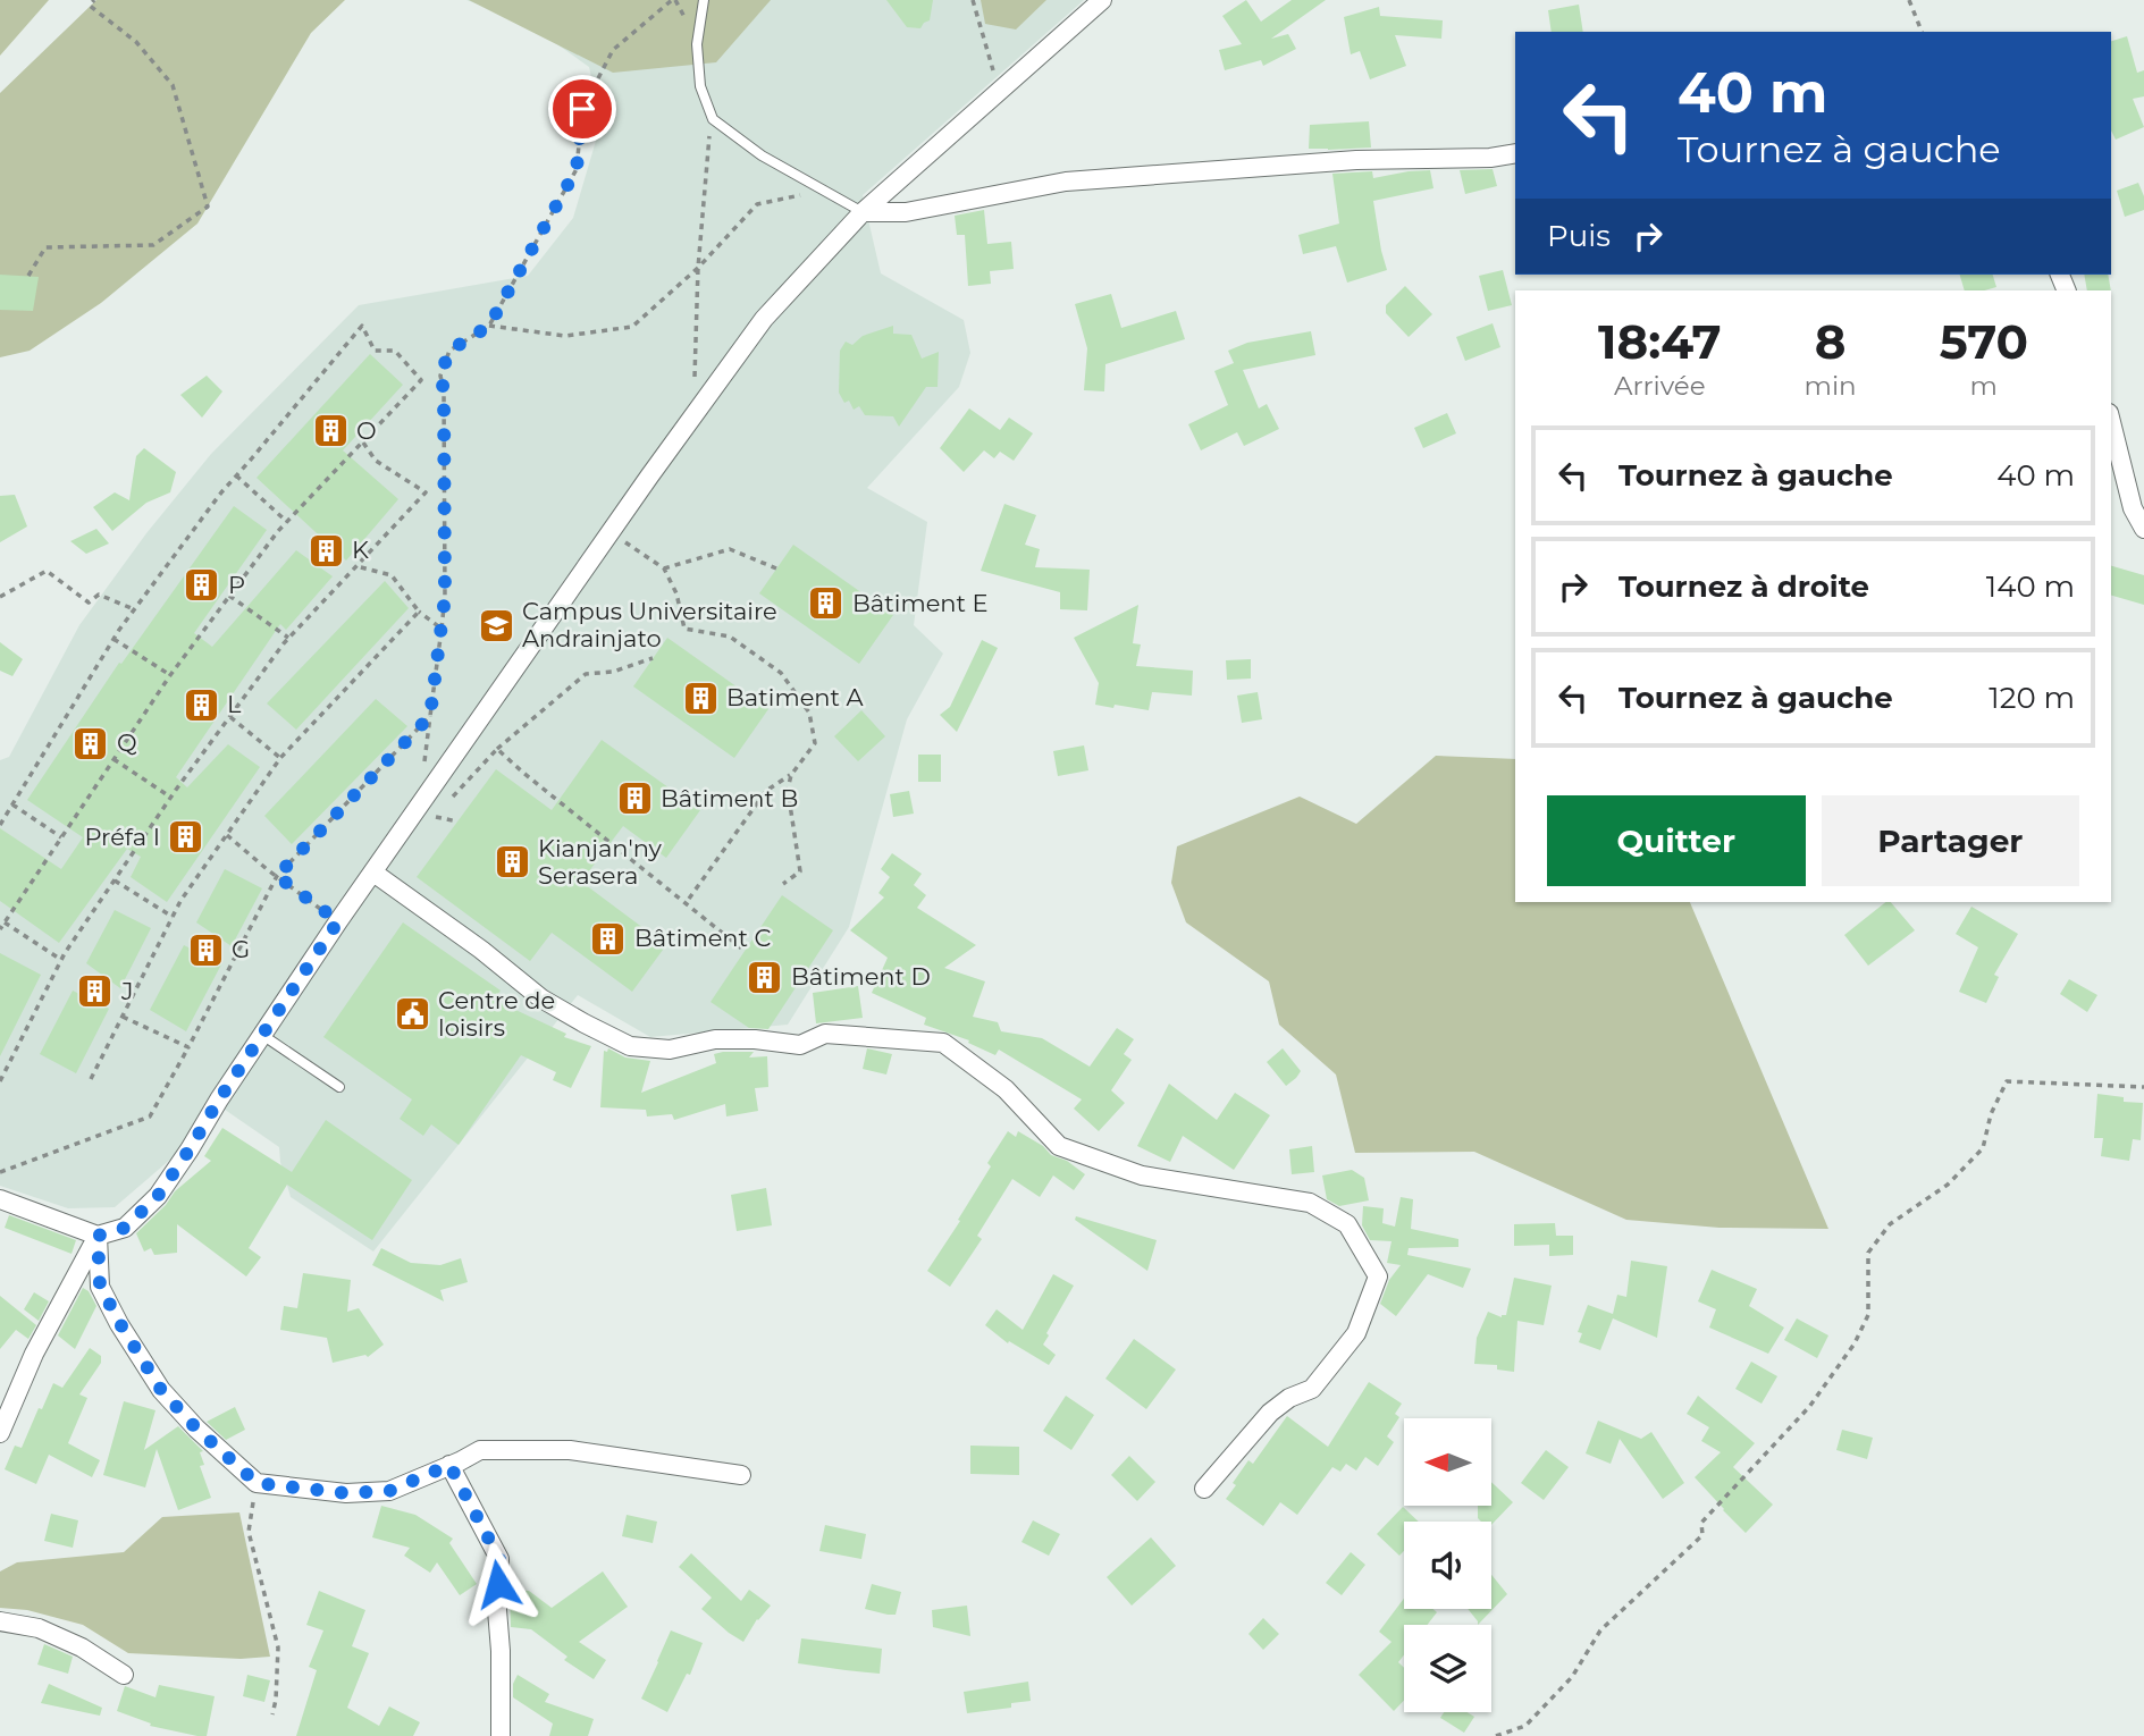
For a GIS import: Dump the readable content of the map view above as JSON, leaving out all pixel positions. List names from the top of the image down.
{
  "places": {
    "building": [
      "O",
      "K",
      "P",
      "Bâtiment E",
      "Batiment A",
      "L",
      "Q",
      "Bâtiment B",
      "Préfa I",
      "Kianjan'ny Serasera",
      "Bâtiment C",
      "G",
      "Bâtiment D",
      "J"
    ],
    "school or university": ["Campus Universitaire Andrainjato"],
    "public building": ["Centre de loisirs"]
  },
  "north": "left",
  "page": {
    "turn": ["40 m", "Tournez à gauche"],
    "then": "Puis",
    "eta": [
      "18:47",
      "Arrivée",
      "8",
      "min",
      "570",
      "m"
    ],
    "list": [
      {
        "name": "Tournez à gauche",
        "value": "40 m"
      },
      {
        "name": "Tournez à droite",
        "value": "140 m"
      },
      {
        "name": "Tournez à gauche",
        "value": "120 m"
      }
    ],
    "buttons": ["Quitter", "Partager"]
  }
}
